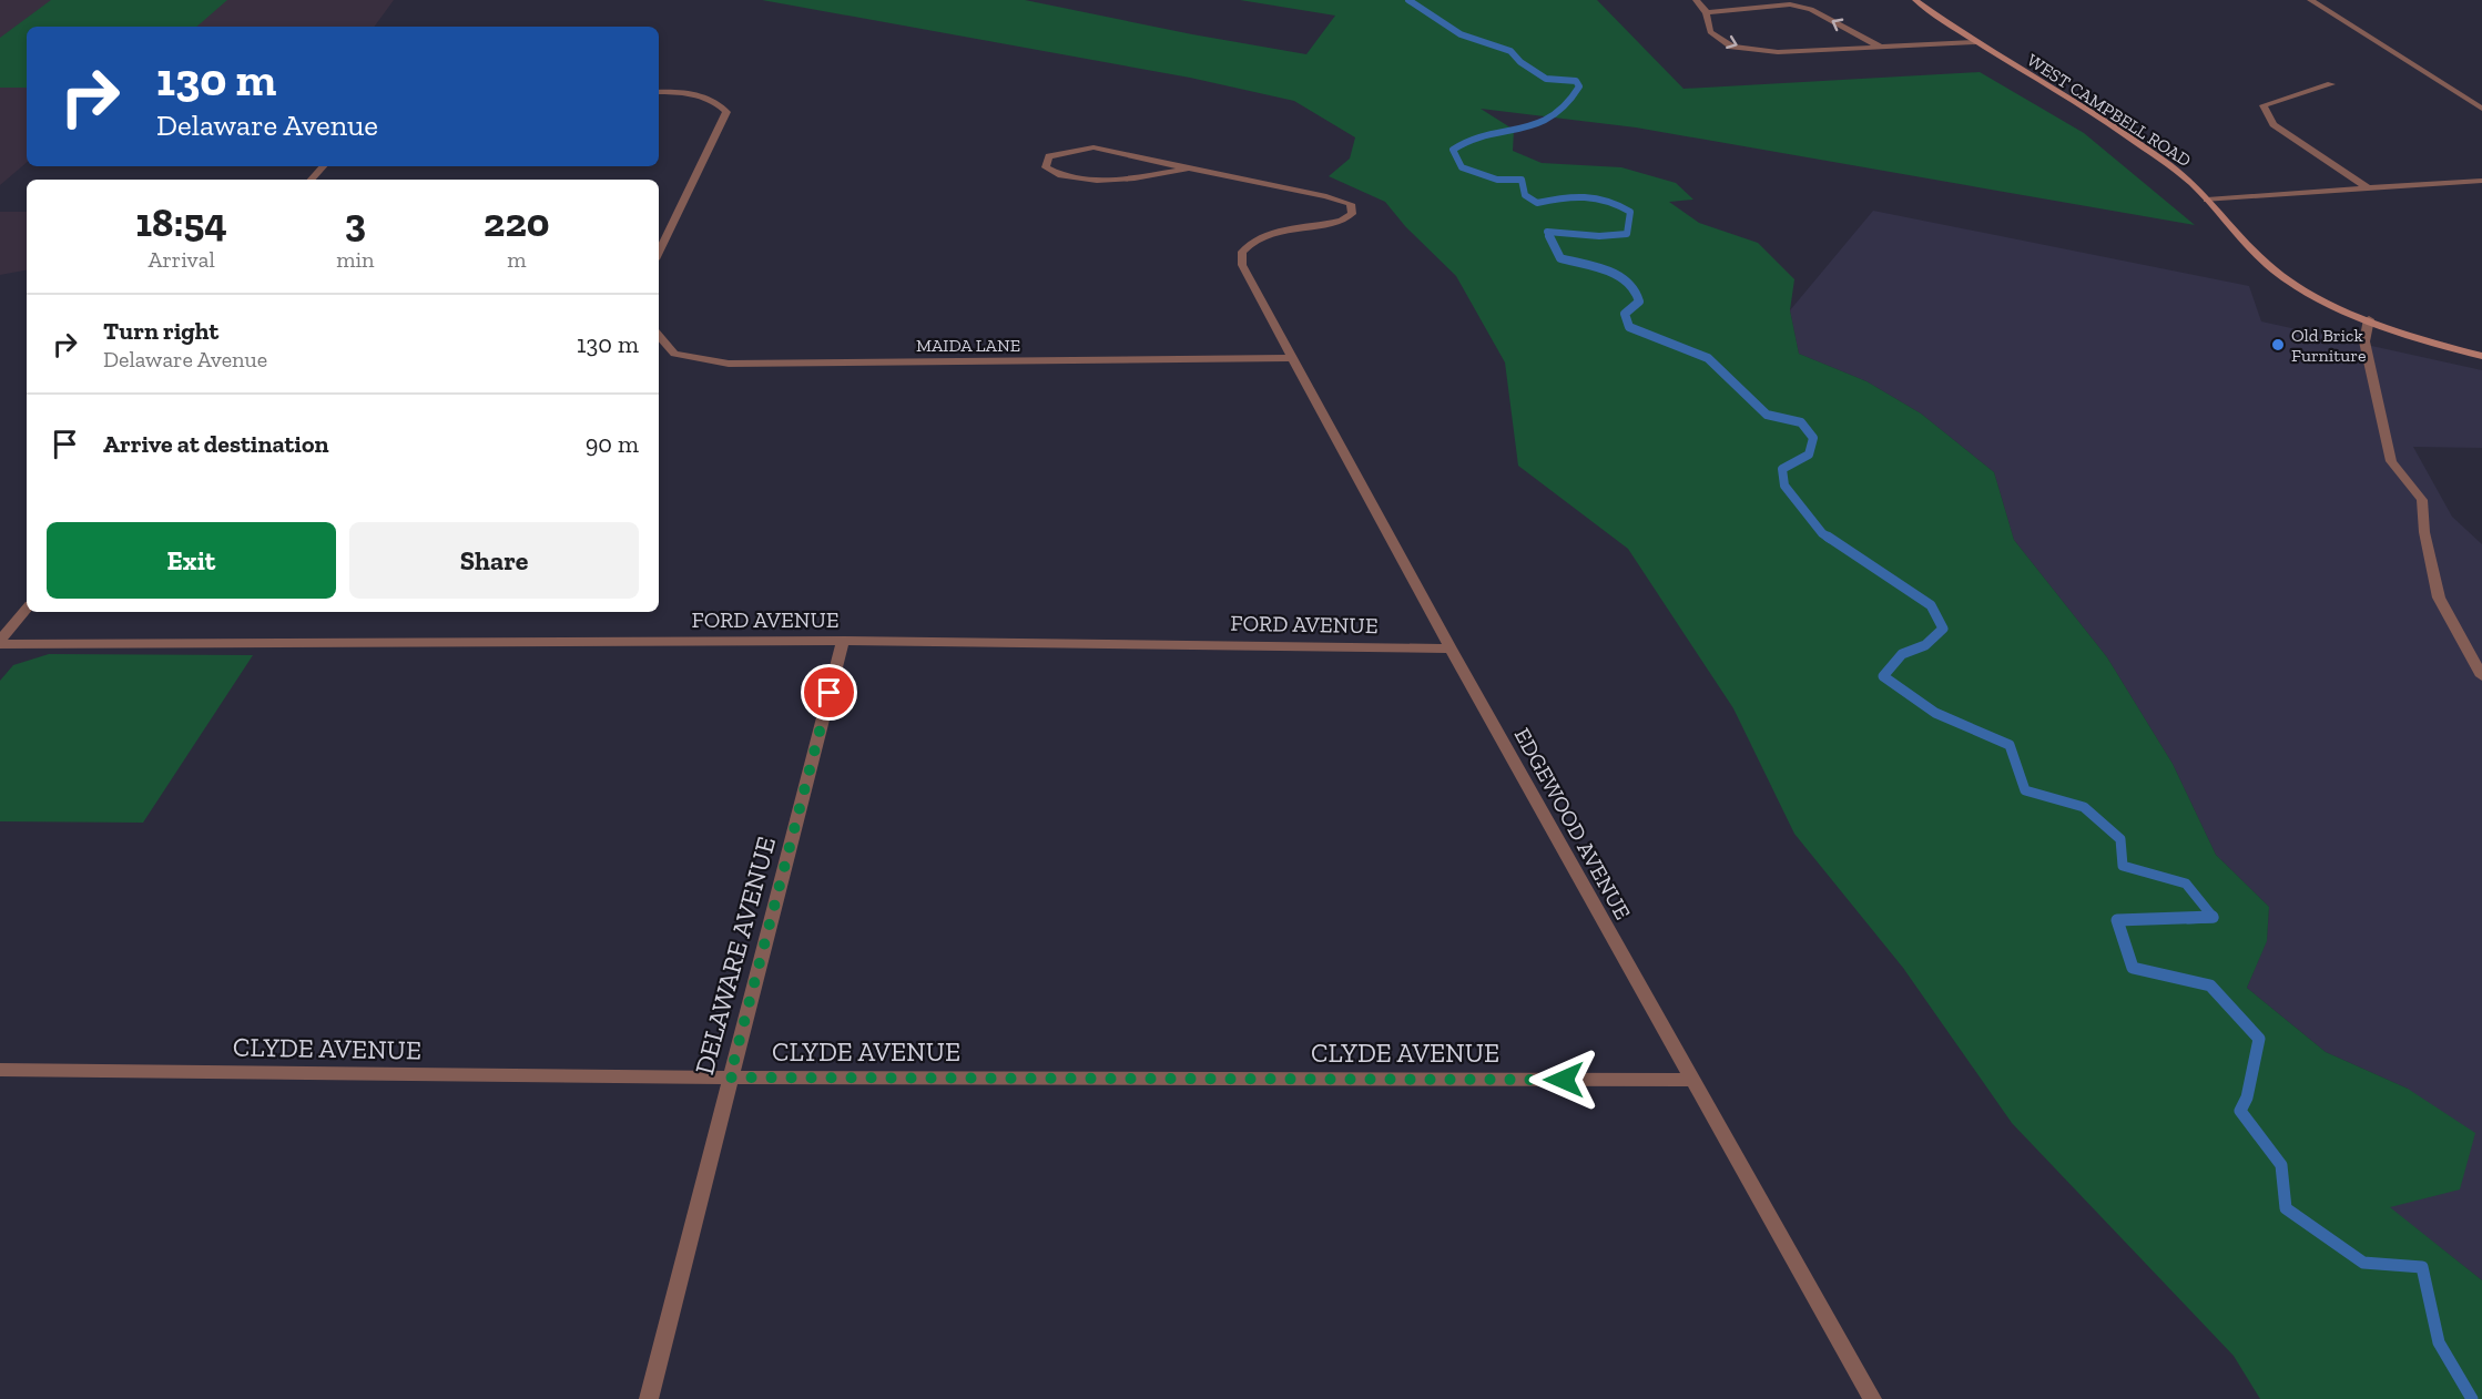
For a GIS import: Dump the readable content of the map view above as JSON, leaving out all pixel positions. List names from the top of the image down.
{
  "streets": {
    "street": [
      "WEST CAMPBELL ROAD",
      "MAIDA LANE",
      "FORD AVENUE",
      "EDGEWOOD AVENUE",
      "DELAWARE AVENUE",
      "CLYDE AVENUE"
    ]
  },
  "crossings": [
    ["MAIDA LANE", "EDGEWOOD AVENUE"],
    ["FORD AVENUE", "EDGEWOOD AVENUE"],
    ["FORD AVENUE", "DELAWARE AVENUE"],
    ["EDGEWOOD AVENUE", "CLYDE AVENUE"],
    ["DELAWARE AVENUE", "CLYDE AVENUE"]
  ],
  "places": ["Old Brick Furniture"],
  "page": {
    "turn": ["130 m", "Delaware Avenue"],
    "eta": [
      "18:54",
      "Arrival",
      "3",
      "min",
      "220",
      "m"
    ],
    "list": [
      {
        "name": "Turn right",
        "note": "Delaware Avenue",
        "value": "130 m"
      },
      {
        "name": "Arrive at destination",
        "value": "90 m"
      }
    ],
    "buttons": ["Exit", "Share"]
  }
}
